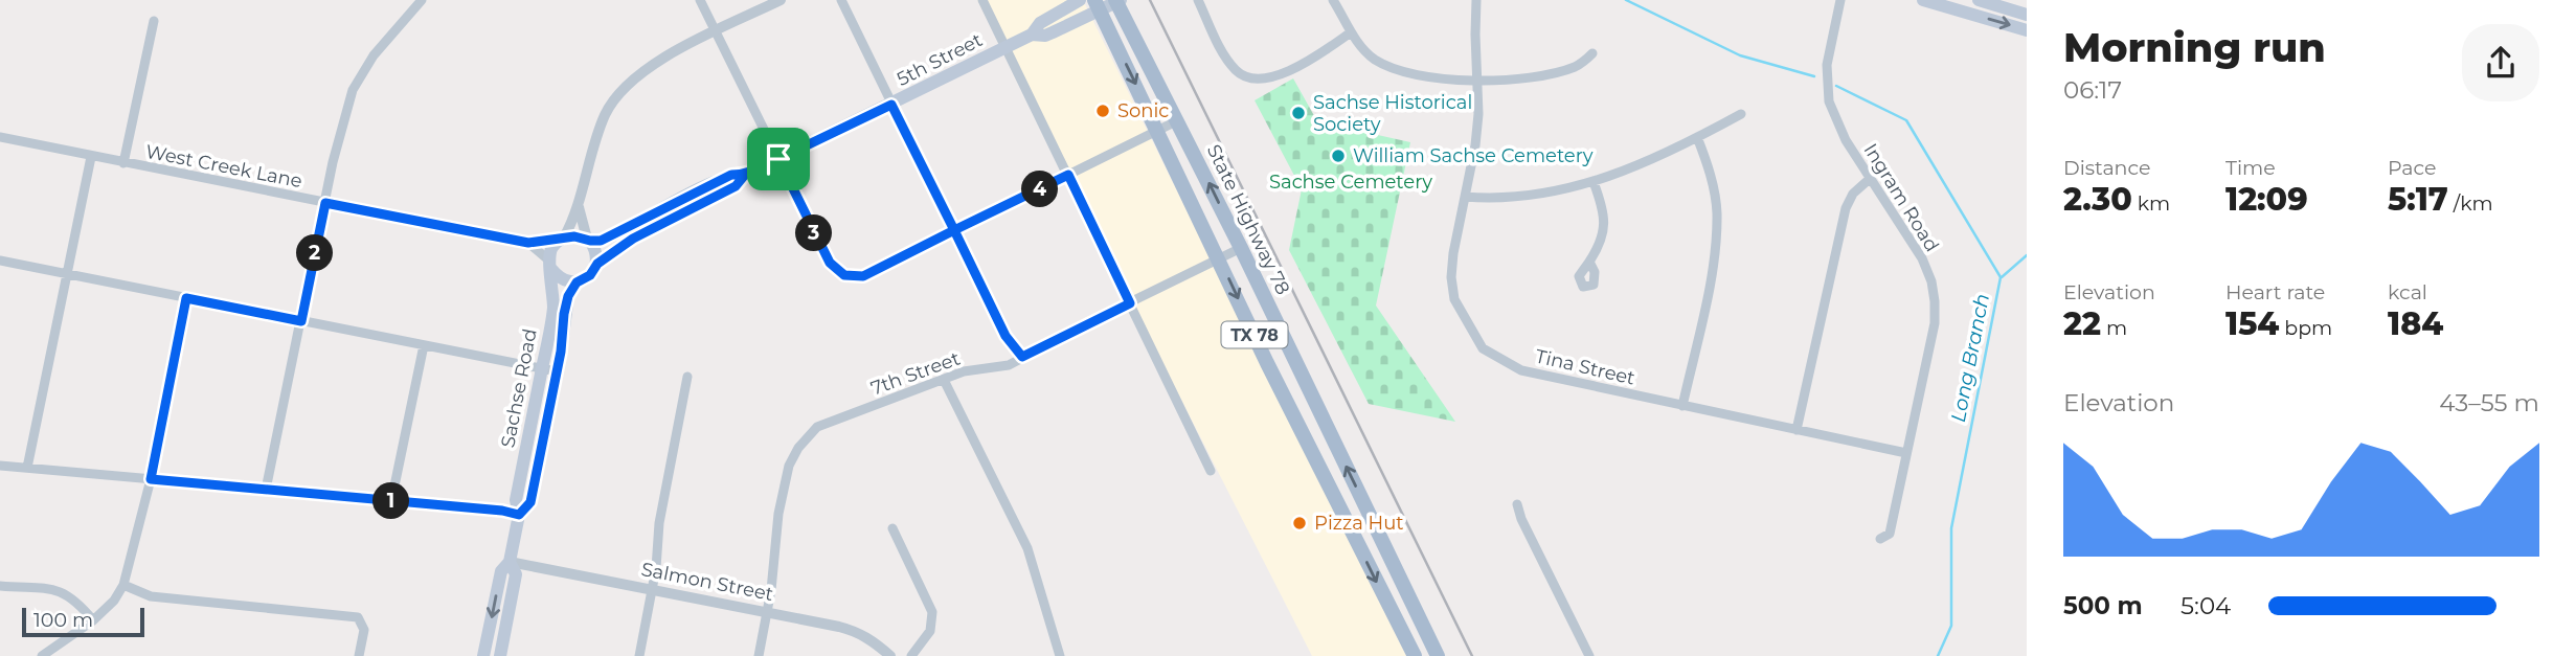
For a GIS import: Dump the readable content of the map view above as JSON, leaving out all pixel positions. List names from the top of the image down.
{
  "streets": {
    "main road": [
      "5th Street",
      "State Highway 78",
      "TX 78",
      "Sachse Road"
    ],
    "street": [
      "West Creek Lane",
      "Ingram Road",
      "Tina Street",
      "7th Street",
      "Salmon Street"
    ]
  },
  "crossings": [
    ["5th Street", "West Creek Lane"],
    ["5th Street", "State Highway 78"],
    ["5th Street", "TX 78"],
    ["5th Street", "Sachse Road"],
    ["West Creek Lane", "Sachse Road"],
    ["Ingram Road", "Tina Street"],
    ["State Highway 78", "7th Street"],
    ["TX 78", "7th Street"],
    ["7th Street", "Salmon Street"],
    ["Sachse Road", "Salmon Street"]
  ],
  "water": ["Long Branch"],
  "parks": ["Sachse Cemetery"],
  "places": [
    "Sonic",
    "Sachse Historical Society",
    "William Sachse Cemetery",
    "Pizza Hut"
  ],
  "scale_bar": "100 m",
  "page": {
    "heading": ["Morning run", "06:17"],
    "stats": [
      ["Distance", "2.30 km"],
      ["Time", "12:09"],
      ["Pace", "5:17 /km"],
      ["Elevation", "22 m"],
      ["Heart rate", "154 bpm"],
      ["kcal", "184"]
    ],
    "pins": [
      "4",
      "3",
      "2",
      "1"
    ],
    "chart": ["Elevation", "43–55 m"],
    "list": [
      {
        "name": "500 m",
        "note": "5:04"
      }
    ],
    "scale": "100 m"
  }
}
